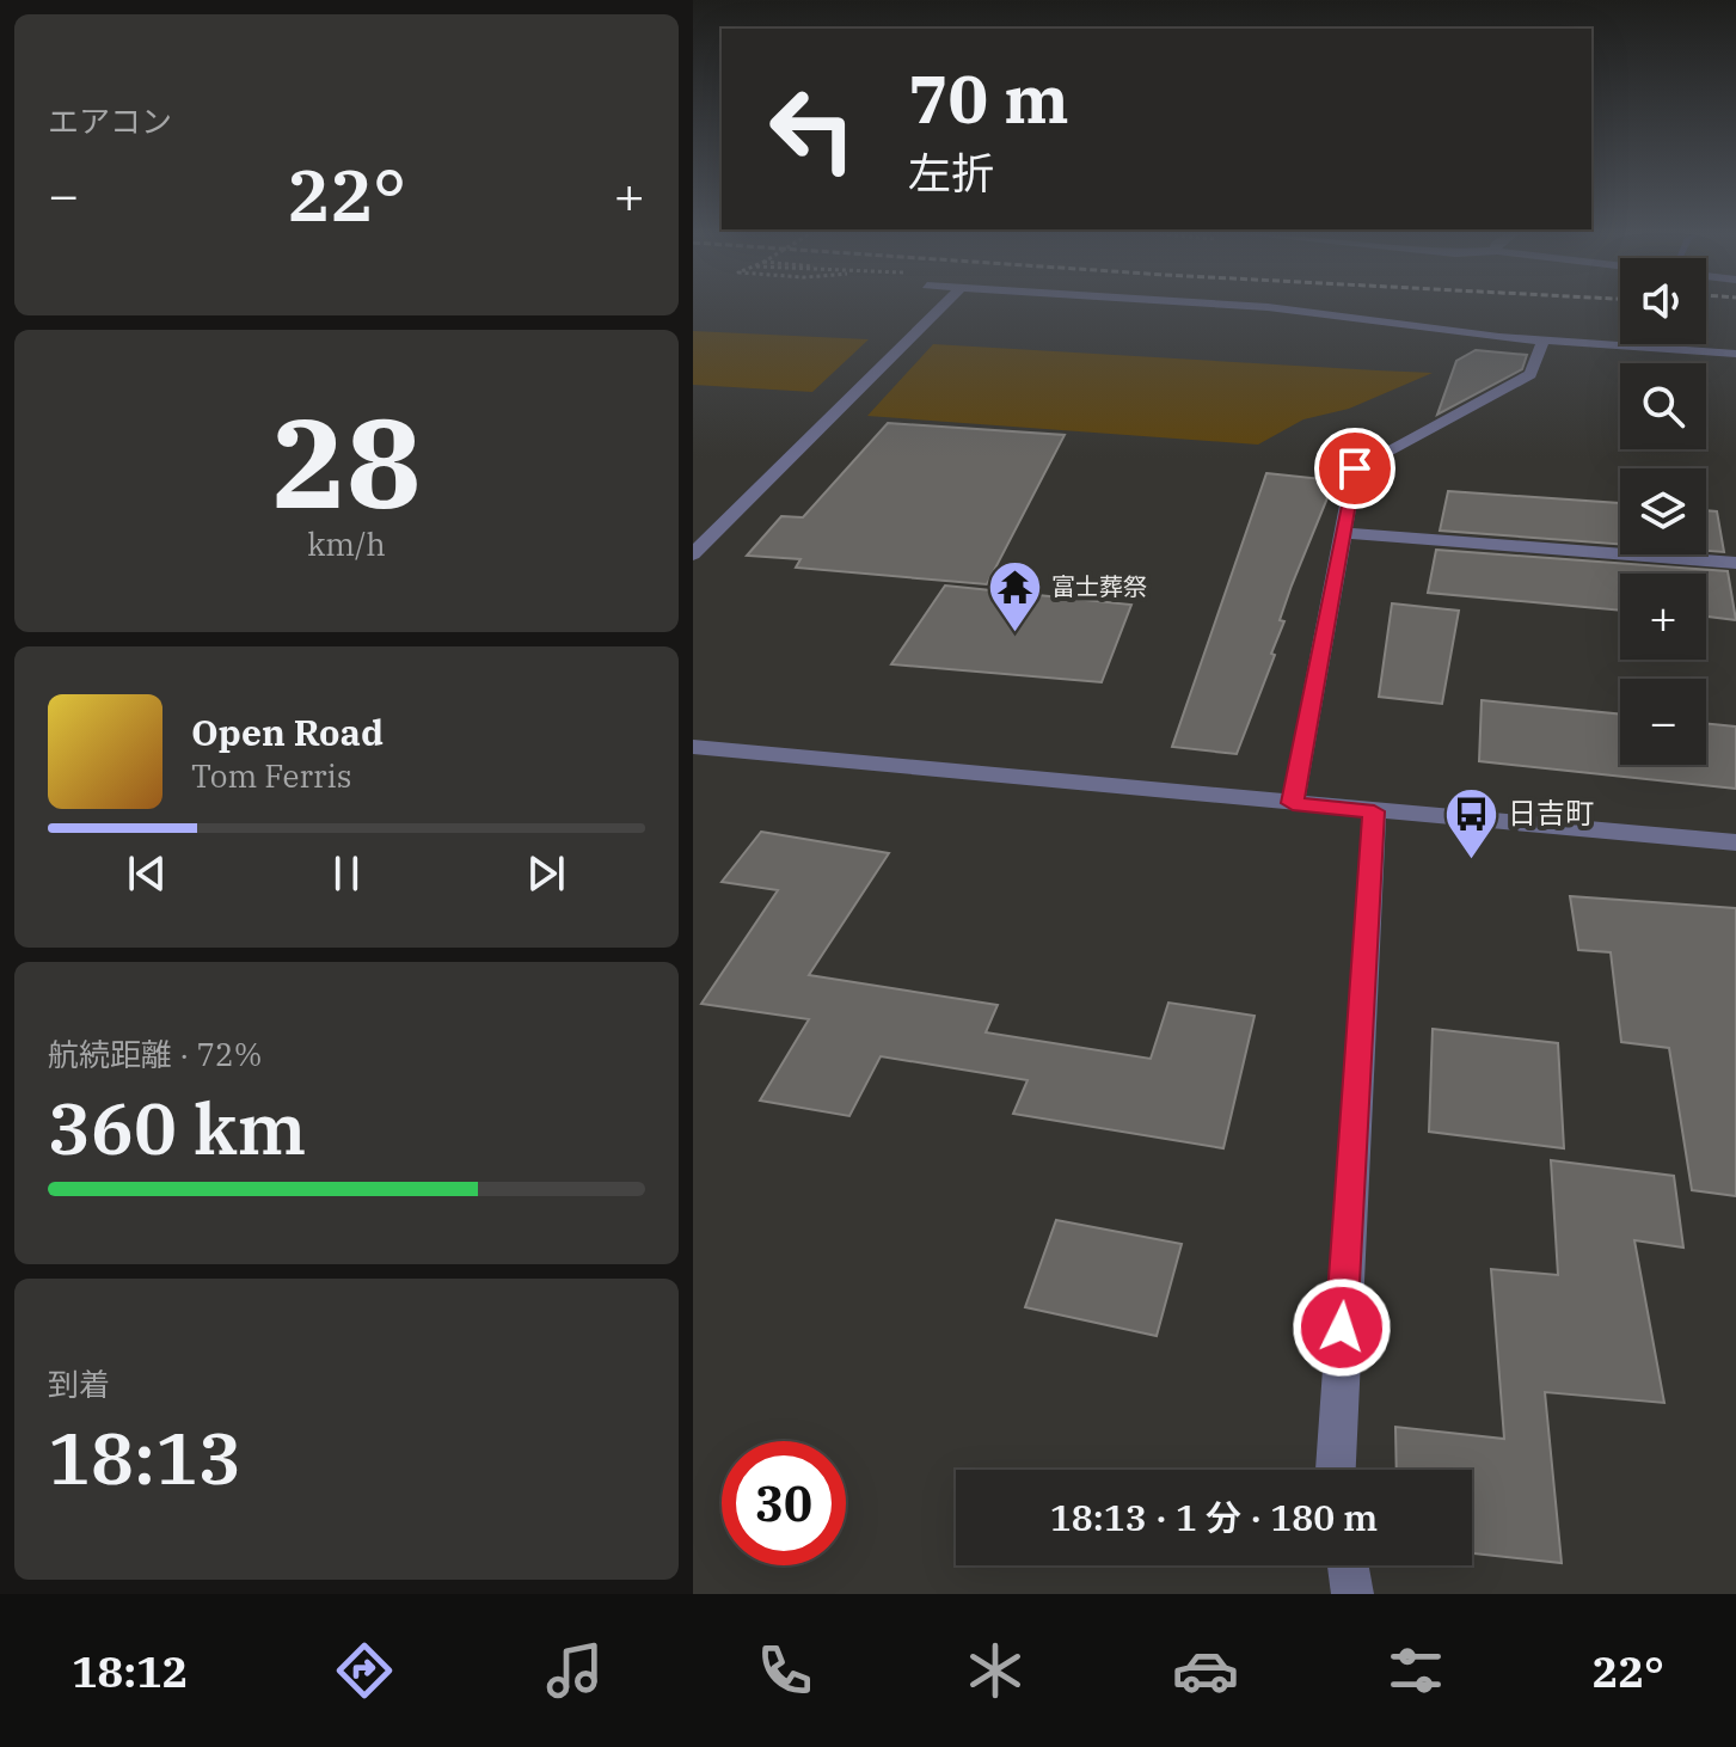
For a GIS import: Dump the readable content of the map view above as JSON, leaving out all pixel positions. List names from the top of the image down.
{
  "places": {
    "temple": ["富士葬祭"],
    "bus stop": ["日吉町"]
  },
  "page": {
    "tile": [
      "エアコン",
      ["28", "km/h"],
      ["航続距離 · 72%", "360 km"],
      ["到着", "18:13"]
    ],
    "turn": ["70 m", "左折"],
    "heat": ["−", "22°", "+"],
    "map_buttons": ["+", "−"],
    "song": ["Open Road", "Tom Ferris"],
    "limit": "30",
    "trip": "18:13 · 1 分 · 180 m",
    "tabs": ["18:12", "22°"]
  }
}
